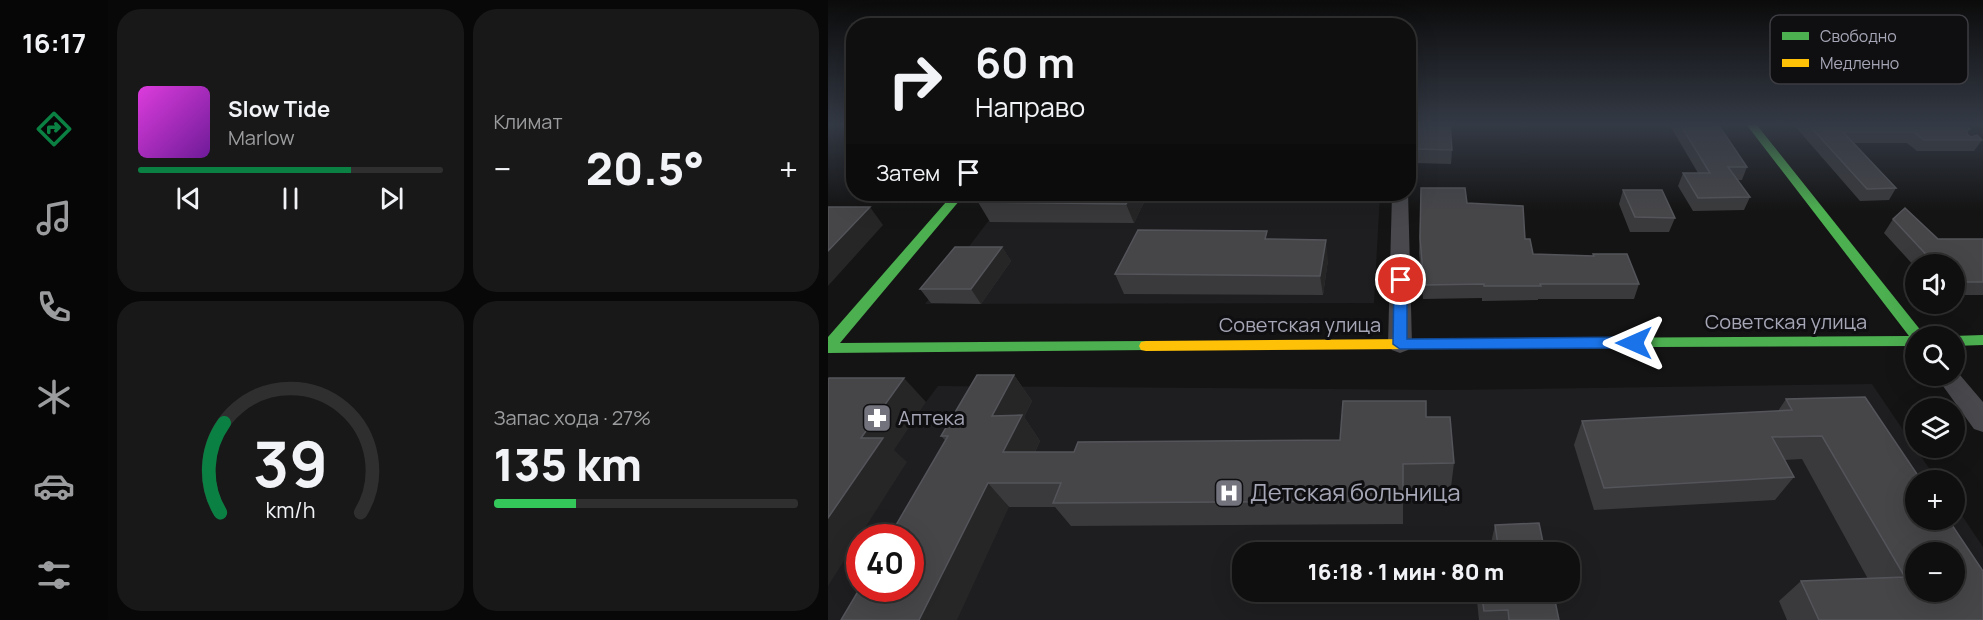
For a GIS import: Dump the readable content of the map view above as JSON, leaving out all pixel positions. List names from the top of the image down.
{
  "streets": {
    "street": ["Советская улица"]
  },
  "places": {
    "pharmacy": ["Аптека"],
    "hospital": ["Детская больница"]
  },
  "legend": ["Свободно", "Медленно"],
  "page": {
    "tabs": "16:17",
    "tile": [
      "Климат",
      ["Запас хода · 27%", "135 km"]
    ],
    "turn": ["60 m", "Направо"],
    "song": ["Slow Tide", "Marlow"],
    "heat": ["−", "20.5°", "+"],
    "then": "Затем",
    "map_buttons": ["+", "−"],
    "limit": "40",
    "trip": "16:18 · 1 мин · 80 m",
    "gauge": ["39", "km/h"]
  }
}
